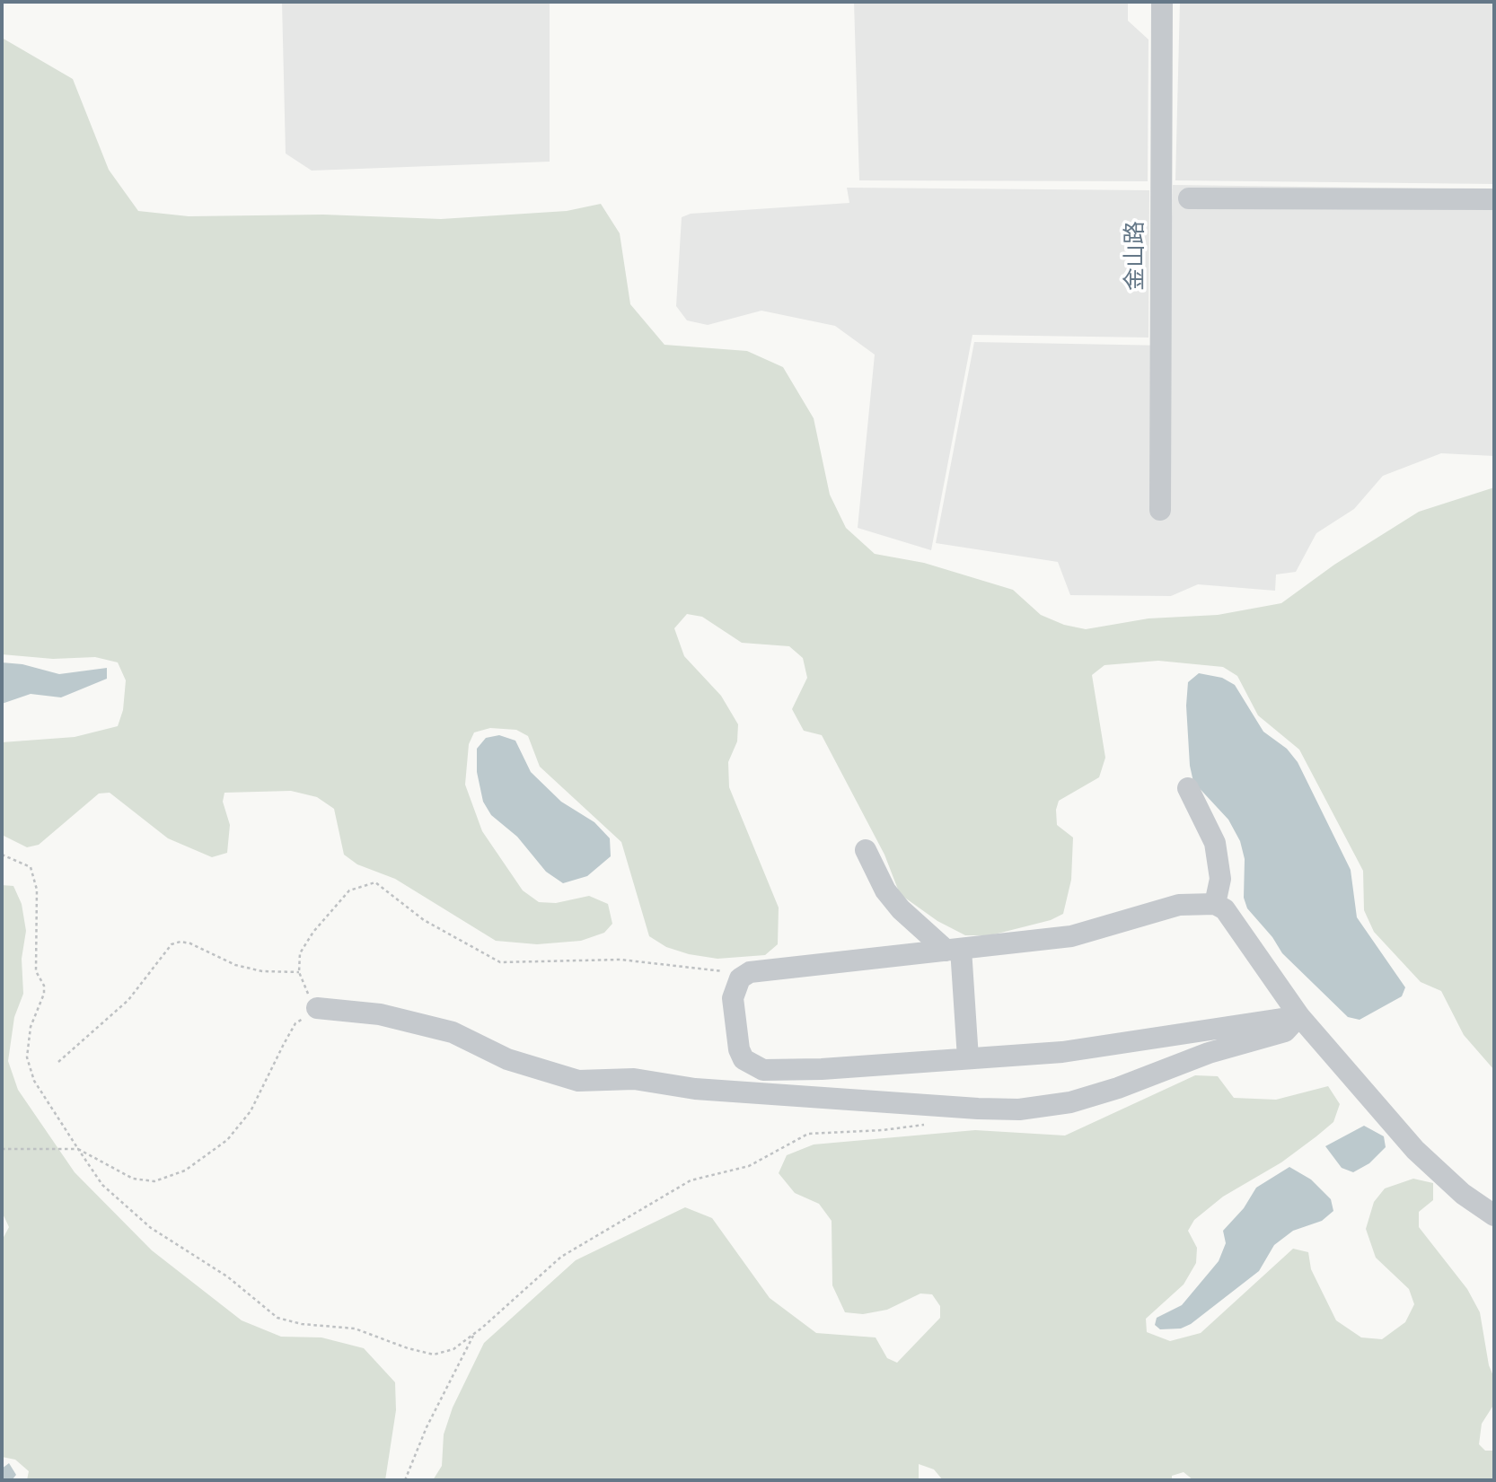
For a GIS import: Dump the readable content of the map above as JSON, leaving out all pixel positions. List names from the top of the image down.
{
  "streets": {
    "street": ["金山路"]
  }
}
